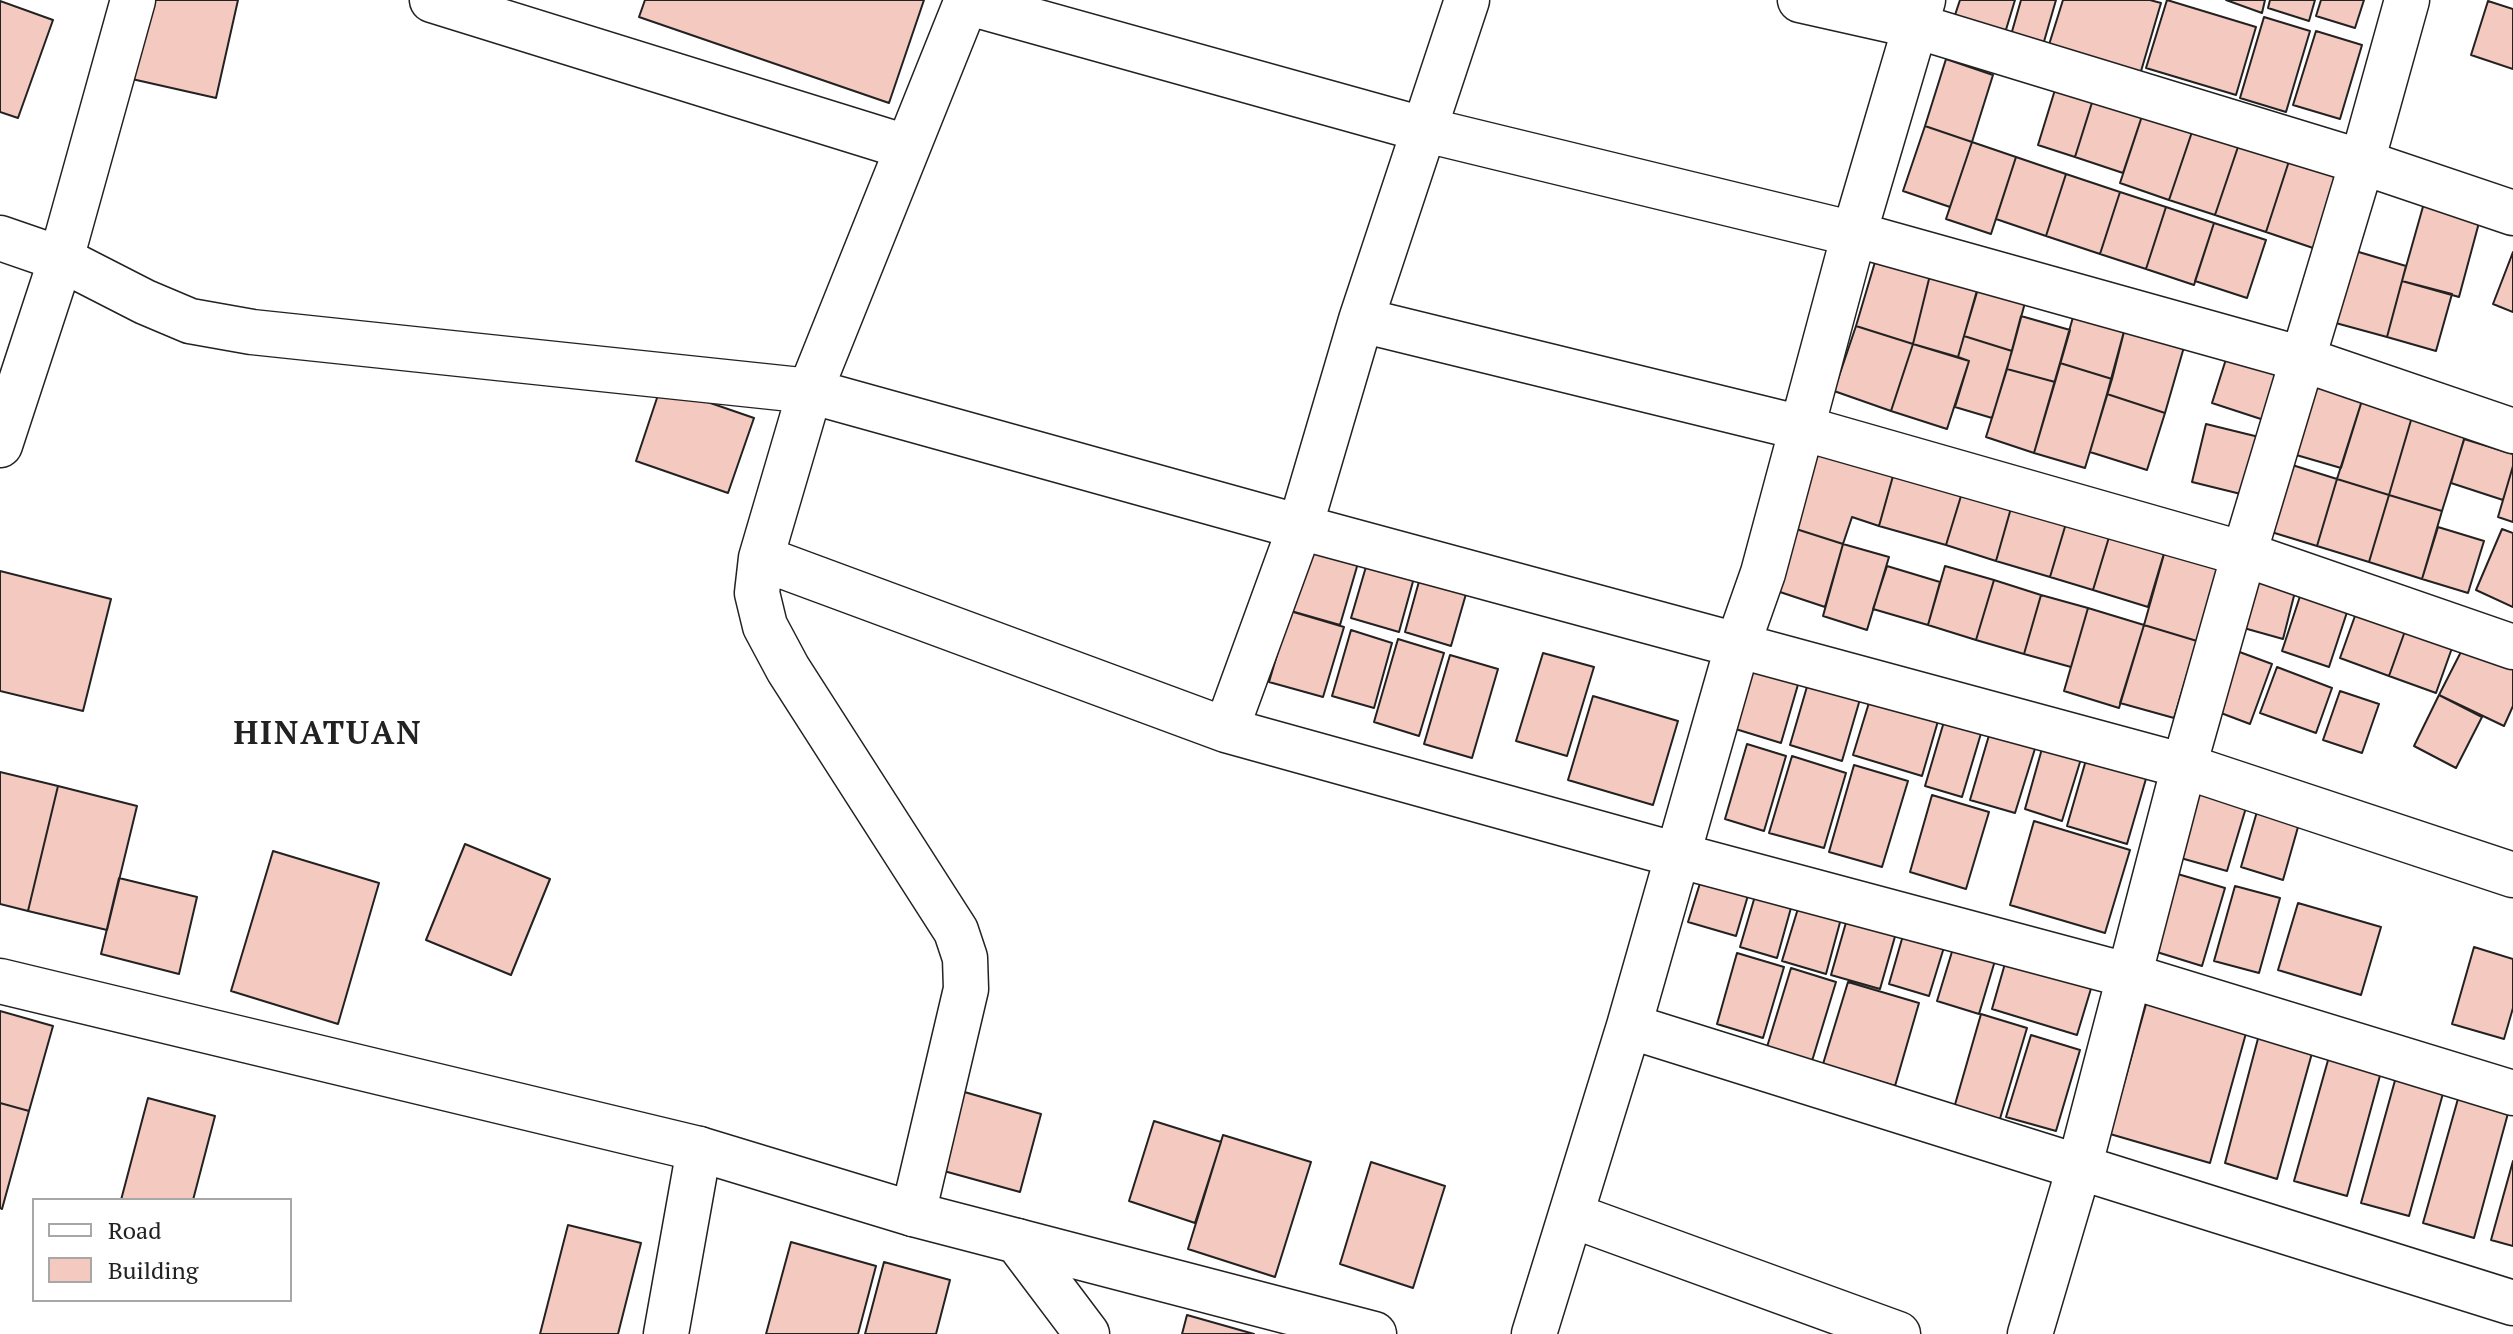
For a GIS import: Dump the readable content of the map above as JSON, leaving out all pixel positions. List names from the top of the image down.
{
  "districts": ["HINATUAN"],
  "legend": ["Road", "Building"]
}
